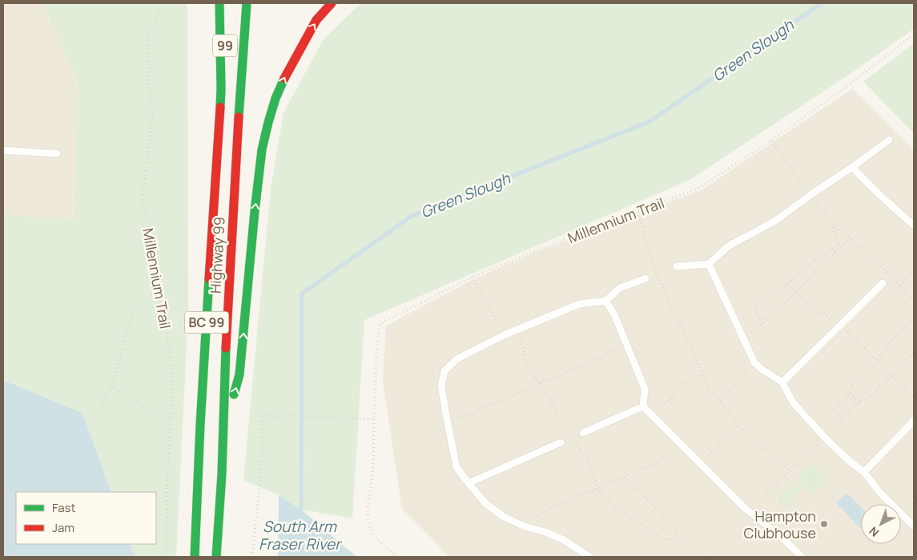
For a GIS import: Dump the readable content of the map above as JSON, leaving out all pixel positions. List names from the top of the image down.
{
  "streets": {
    "highway": ["99", "Highway 99", "BC 99"],
    "path": ["Millennium Trail"]
  },
  "crossings": [
    ["99", "Highway 99"]
  ],
  "water": ["Green Slough", "South Arm Fraser River"],
  "places": ["Hampton Clubhouse"],
  "legend": ["Fast", "Jam"],
  "north": "bottom left"
}
